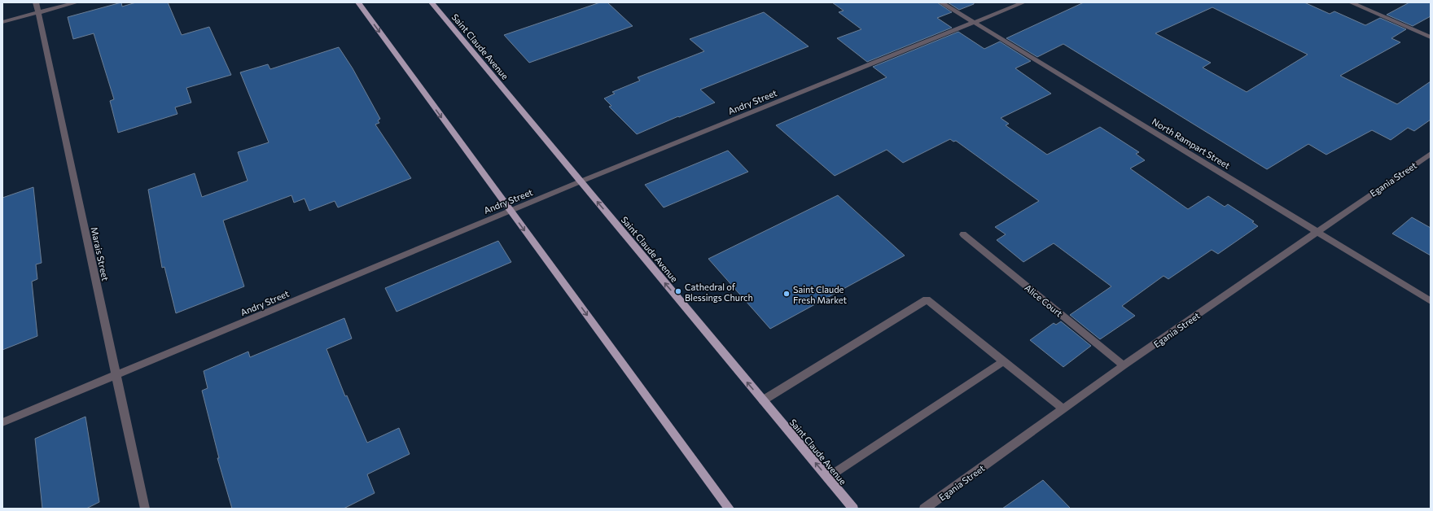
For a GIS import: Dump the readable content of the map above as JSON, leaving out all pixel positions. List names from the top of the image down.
{
  "streets": {
    "main road": ["Saint Claude Avenue"],
    "street": [
      "Andry Street",
      "North Rampart Street",
      "Egania Street",
      "Marais Street",
      "Alice Court"
    ]
  },
  "crossings": [
    ["Saint Claude Avenue", "Andry Street"],
    ["Andry Street", "North Rampart Street"],
    ["Andry Street", "Marais Street"],
    ["North Rampart Street", "Egania Street"],
    ["Egania Street", "Alice Court"]
  ],
  "one_way": ["Saint Claude Avenue"],
  "places": ["Cathedral of Blessings Church", "Saint Claude Fresh Market"]
}
